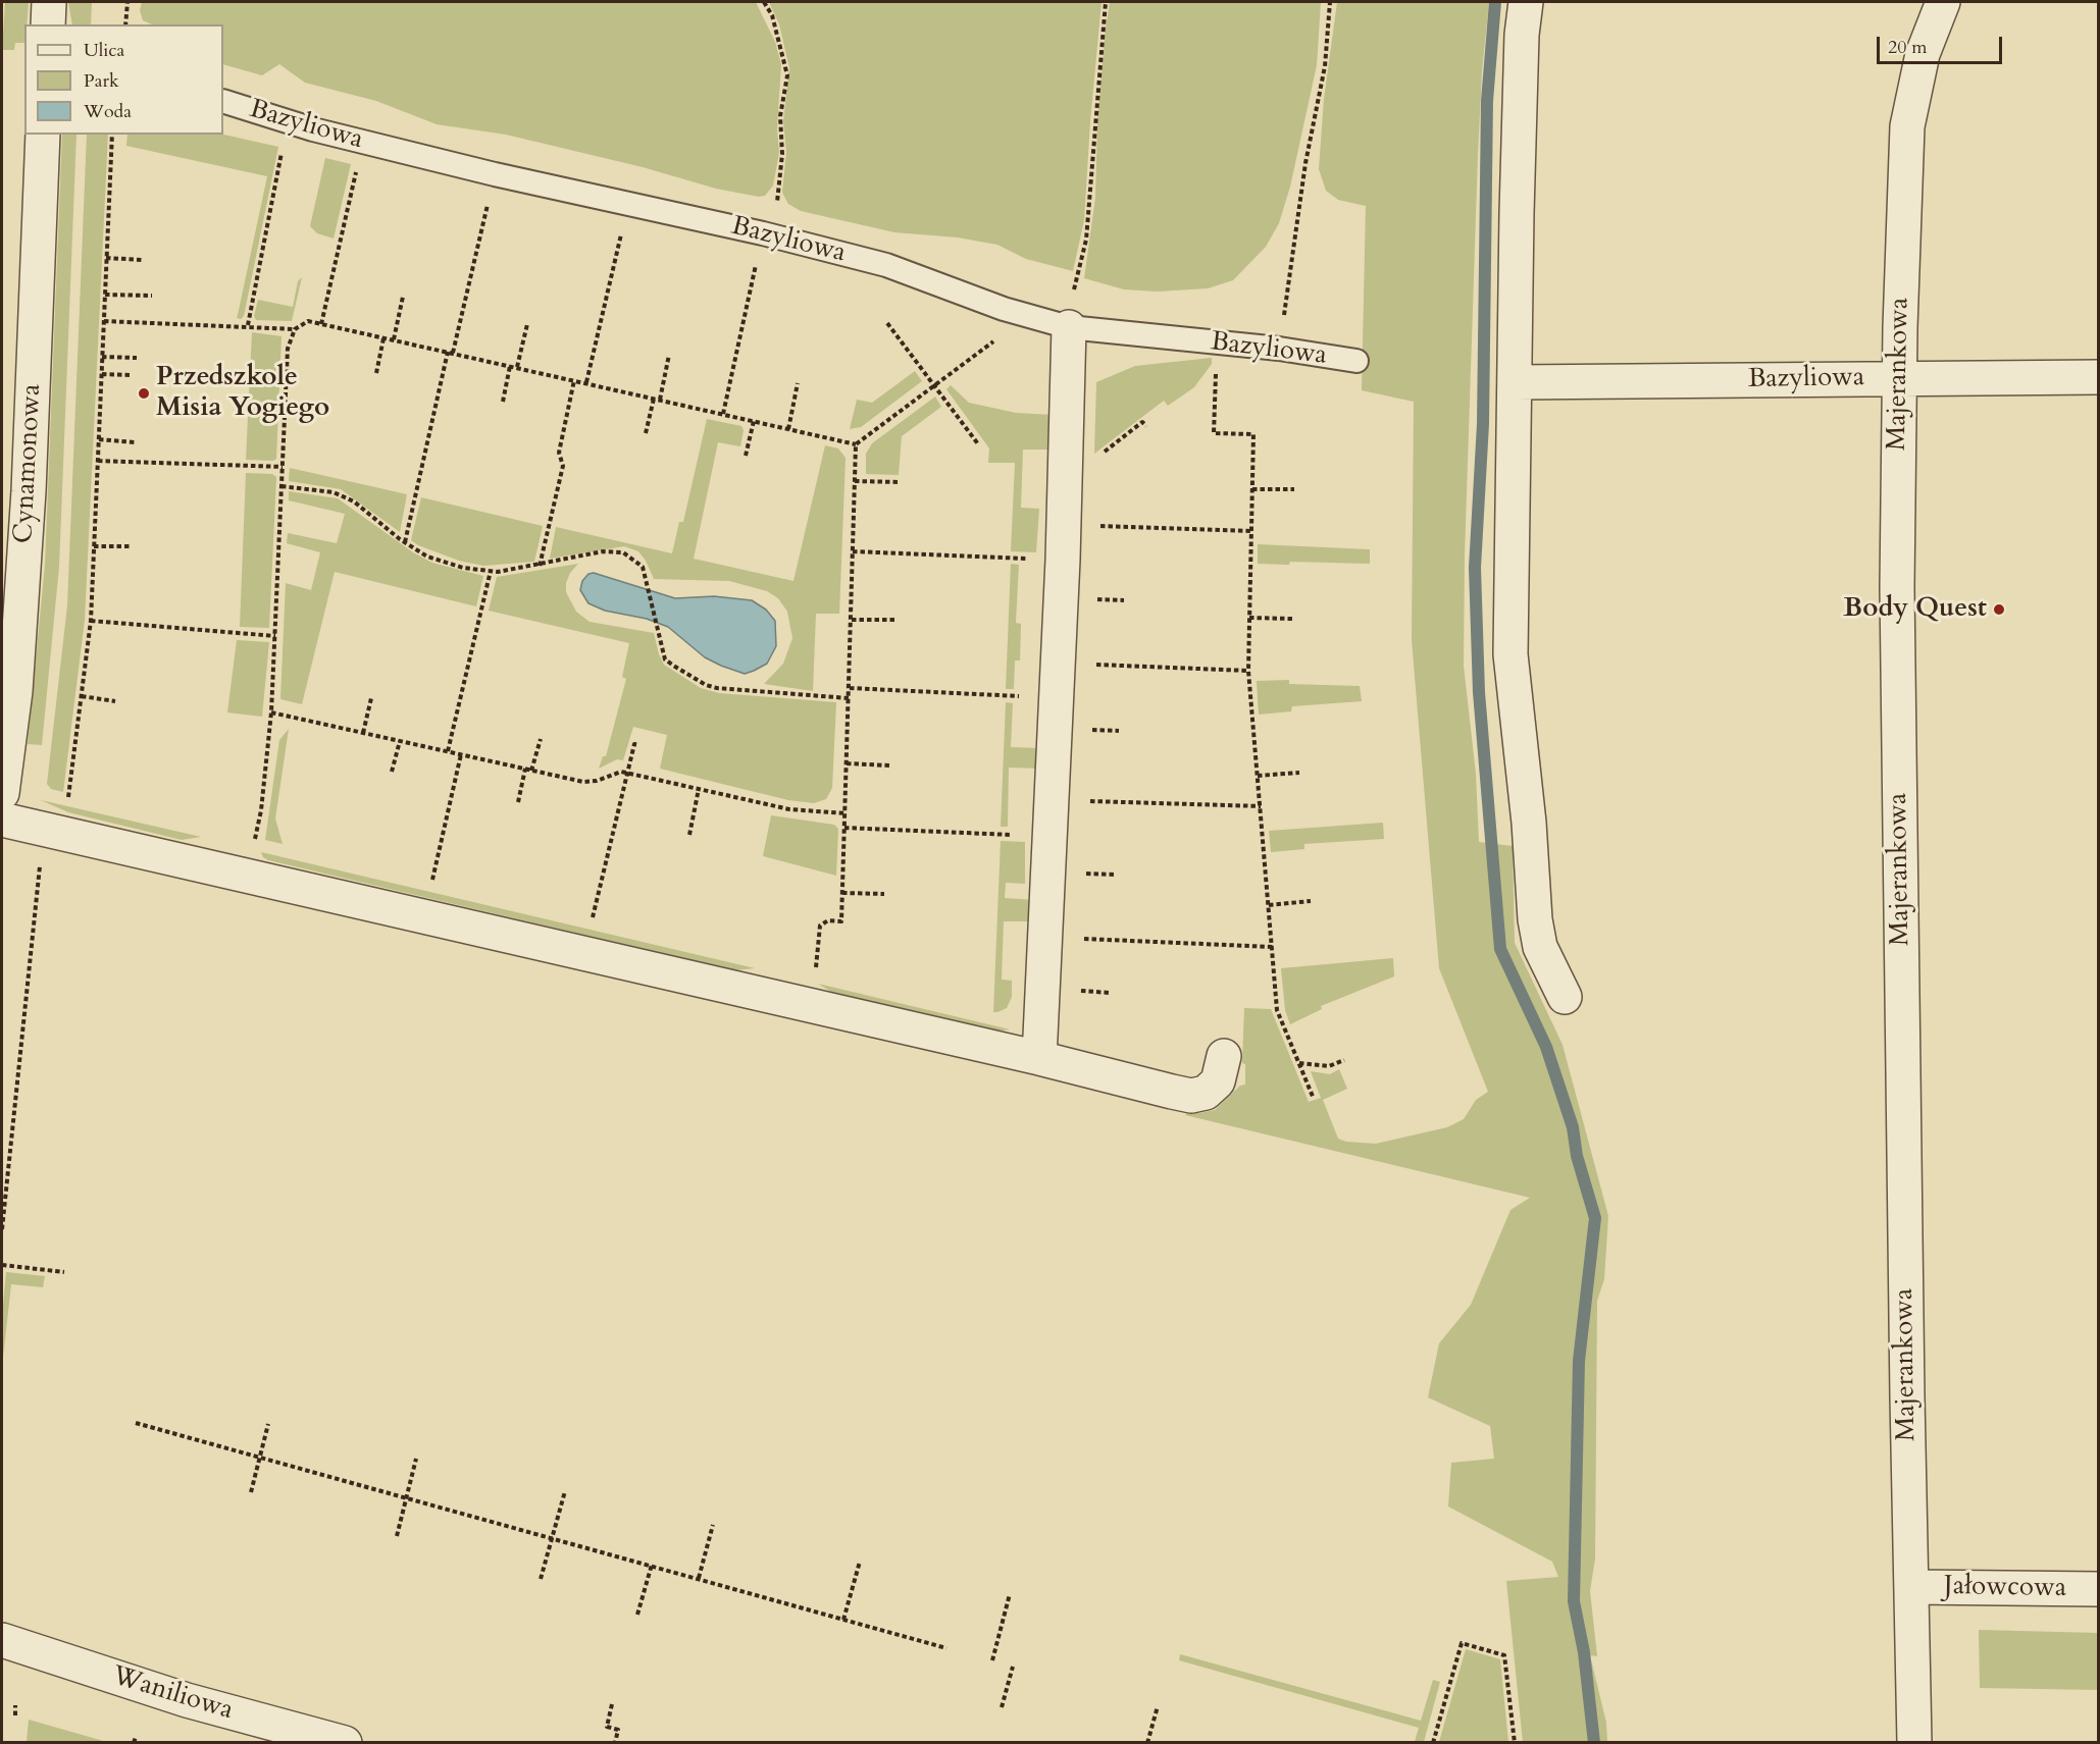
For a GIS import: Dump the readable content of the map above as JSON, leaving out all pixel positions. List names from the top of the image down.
{
  "streets": {
    "street": [
      "Bazyliowa",
      "Majerankowa",
      "Cynamonowa",
      "Jałowcowa",
      "Waniliowa"
    ]
  },
  "crossings": [
    ["Bazyliowa", "Majerankowa"],
    ["Majerankowa", "Jałowcowa"]
  ],
  "places": ["Przedszkole Misia Yogiego", "Body Quest"],
  "legend": ["Ulica", "Park", "Woda"],
  "scale_bar": "20 m"
}
